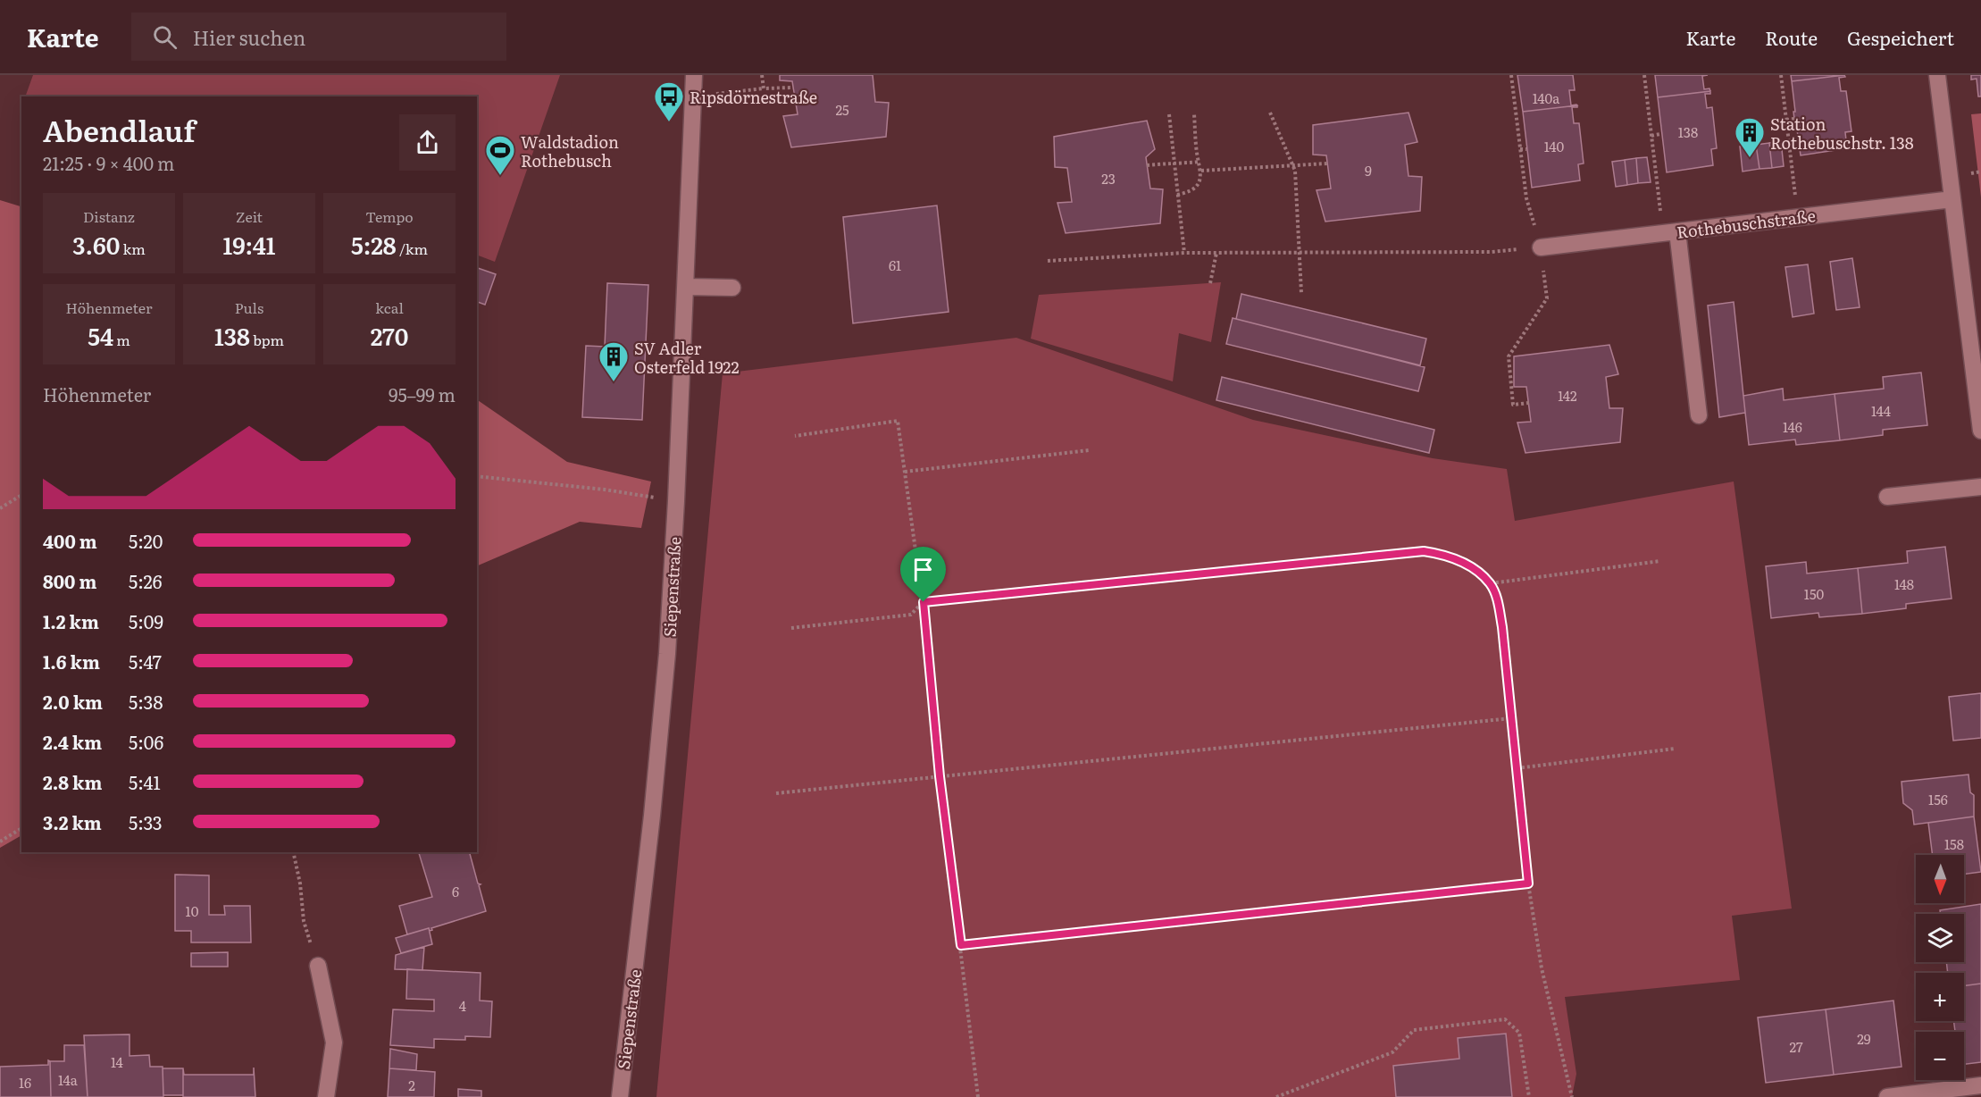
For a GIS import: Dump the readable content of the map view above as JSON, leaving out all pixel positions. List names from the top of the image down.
{
  "streets": {
    "street": ["Rothebuschstraße", "Siepenstraße"]
  },
  "places": {
    "bus stop": ["Ripsdörnestraße"],
    "building": ["Station Rothebuschstr. 138", "SV Adler Osterfeld 1922"],
    "sports": ["Waldstadion Rothebusch"]
  },
  "house_numbers": [
    "140a",
    "25",
    "138",
    "140",
    "9",
    "23",
    "61",
    "142",
    "144",
    "146",
    "148",
    "150",
    "156",
    "158",
    "6",
    "10",
    "4",
    "29",
    "27",
    "14",
    "14a",
    "16",
    "2"
  ],
  "north": "bottom",
  "page": {
    "header": "Karte",
    "search": "Hier suchen",
    "nav": ["Karte", "Route", "Gespeichert"],
    "heading": ["Abendlauf", "21:25 · 9 × 400 m"],
    "stats": [
      ["Distanz", "3.60 km"],
      ["Zeit", "19:41"],
      ["Tempo", "5:28 /km"],
      ["Höhenmeter", "54 m"],
      ["Puls", "138 bpm"],
      ["kcal", "270"]
    ],
    "chart": ["Höhenmeter", "95–99 m"],
    "list": [
      {
        "name": "400 m",
        "note": "5:20"
      },
      {
        "name": "800 m",
        "note": "5:26"
      },
      {
        "name": "1.2 km",
        "note": "5:09"
      },
      {
        "name": "1.6 km",
        "note": "5:47"
      },
      {
        "name": "2.0 km",
        "note": "5:38"
      },
      {
        "name": "2.4 km",
        "note": "5:06"
      },
      {
        "name": "2.8 km",
        "note": "5:41"
      },
      {
        "name": "3.2 km",
        "note": "5:33"
      }
    ],
    "map_buttons": ["+", "−"]
  }
}
